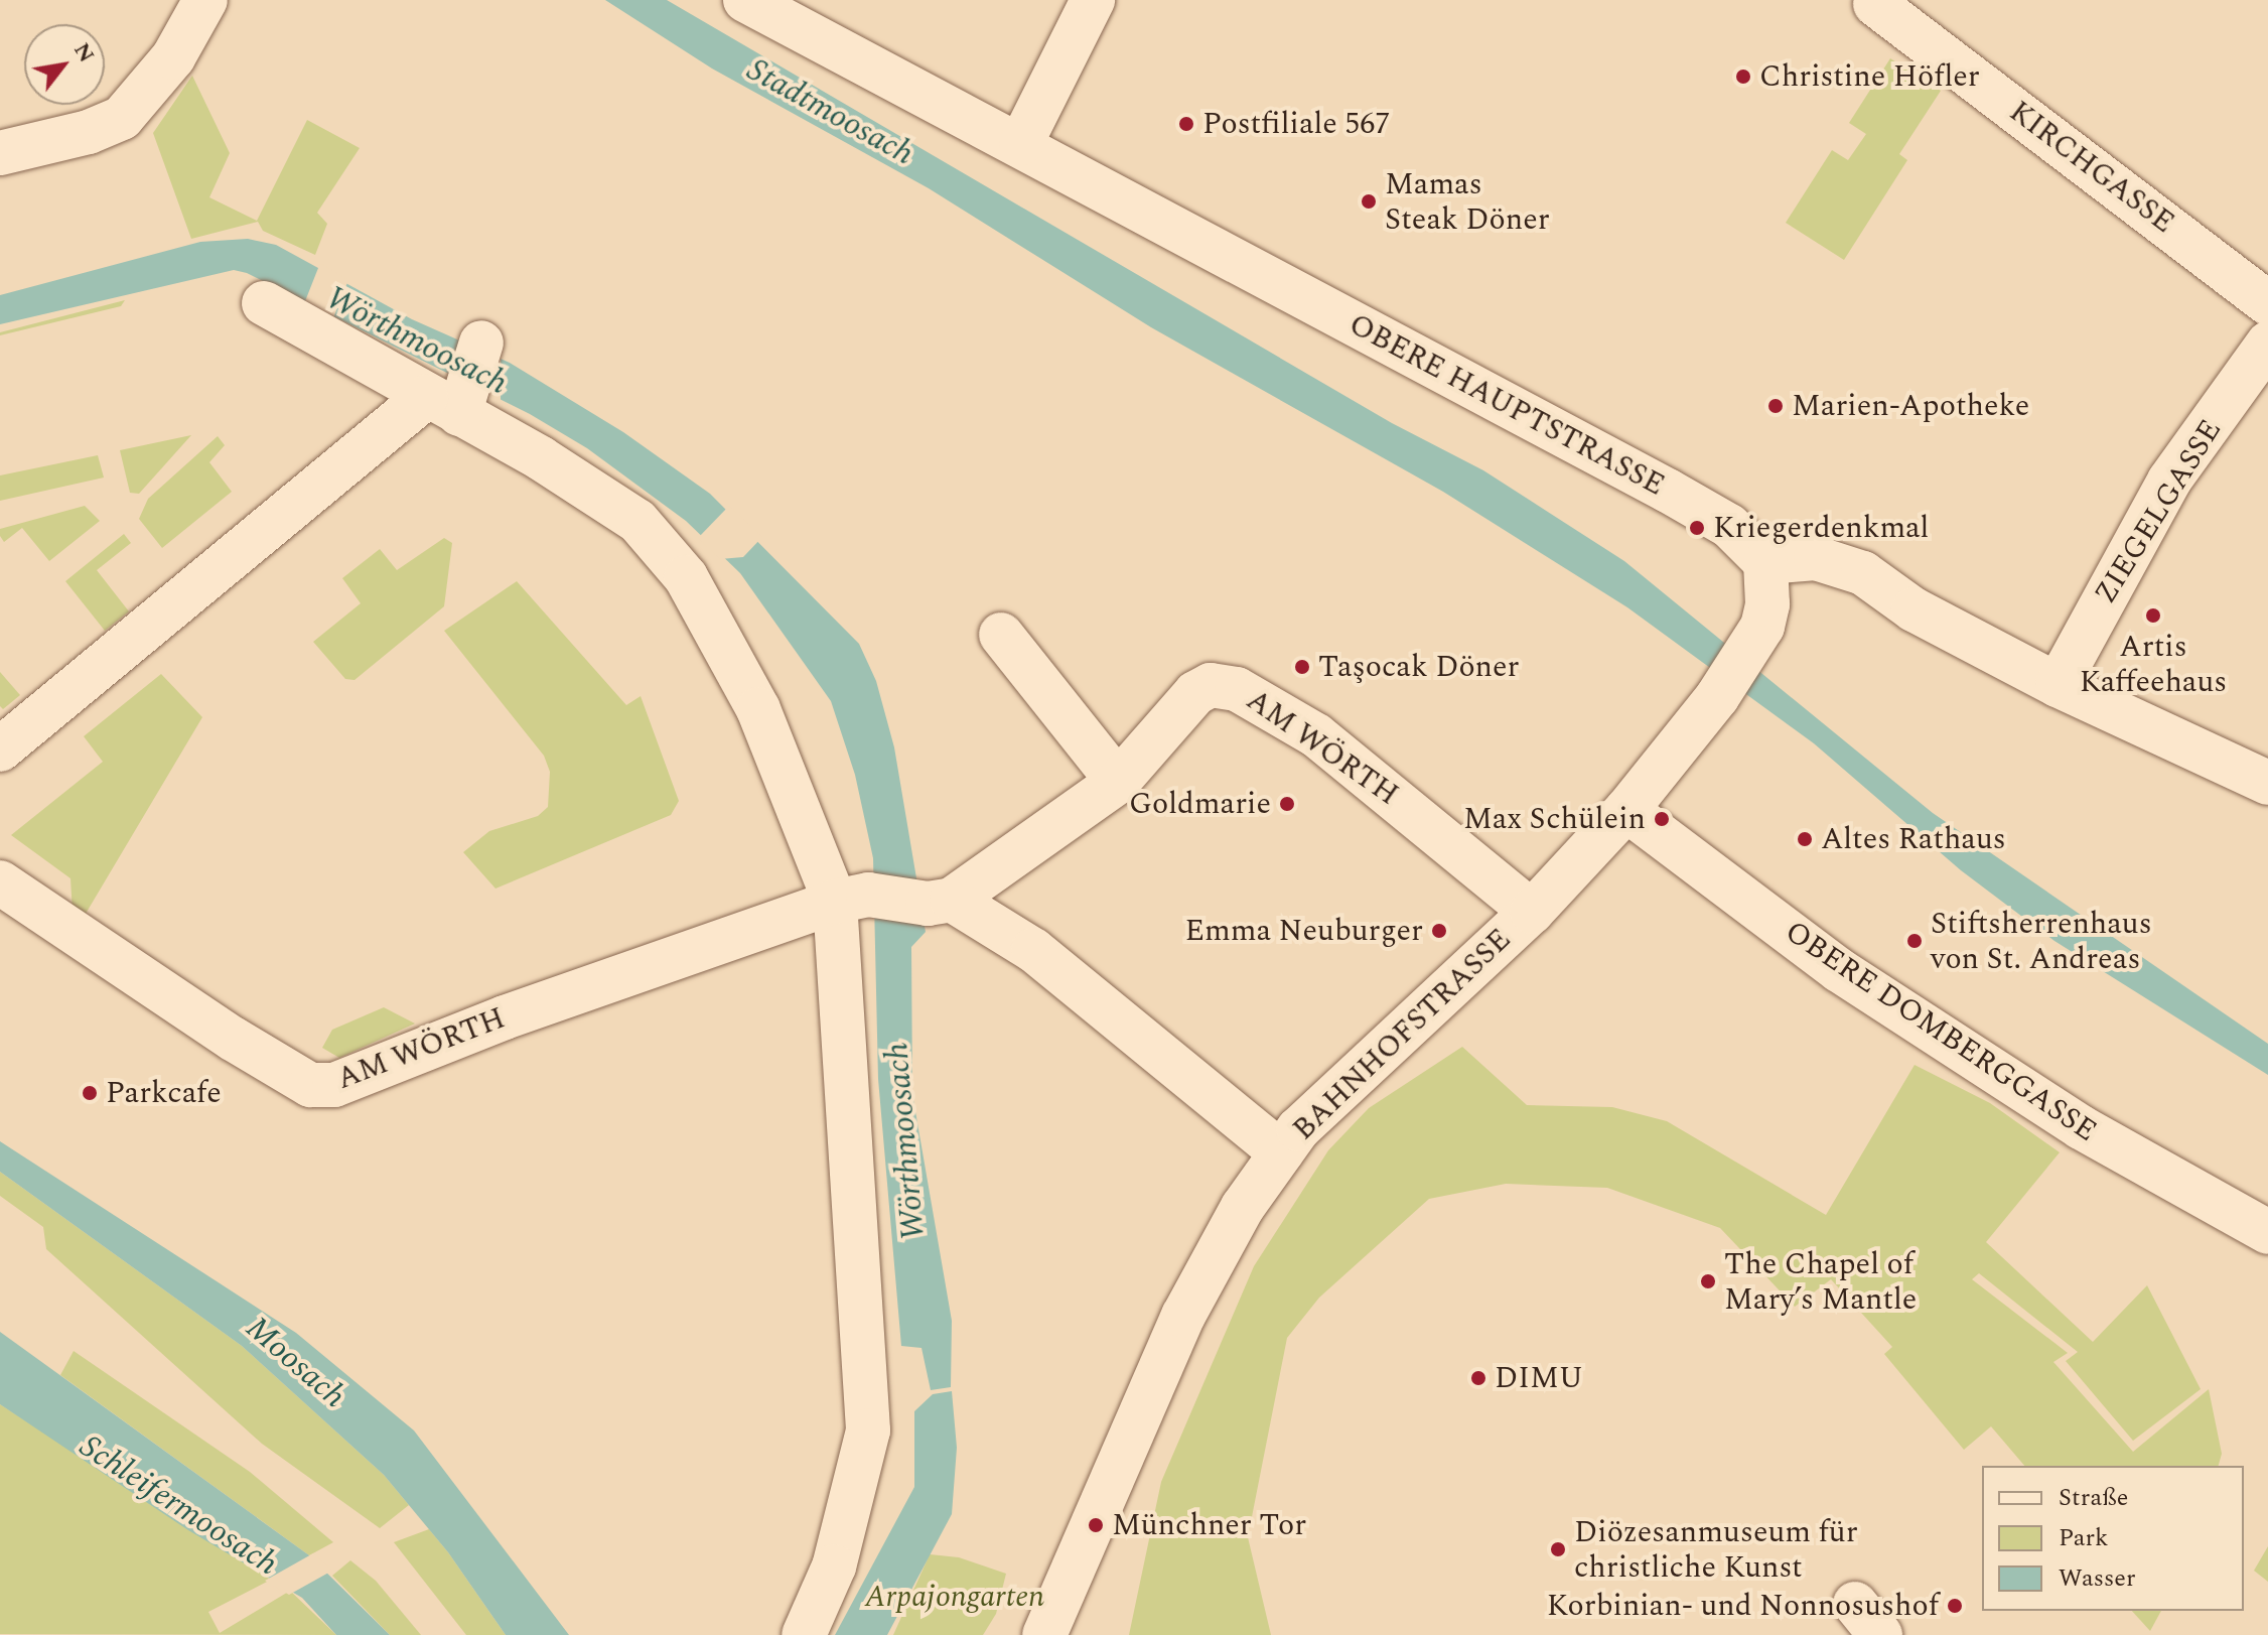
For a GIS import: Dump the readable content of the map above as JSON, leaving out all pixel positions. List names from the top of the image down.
{
  "streets": {
    "street": [
      "KIRCHGASSE",
      "OBERE HAUPTSTRASSE",
      "ZIEGELGASSE",
      "AM WÖRTH",
      "OBERE DOMBERGGASSE",
      "BAHNHOFSTRASSE"
    ]
  },
  "crossings": [
    ["OBERE HAUPTSTRASSE", "BAHNHOFSTRASSE"],
    ["AM WÖRTH", "BAHNHOFSTRASSE"],
    ["OBERE DOMBERGGASSE", "BAHNHOFSTRASSE"]
  ],
  "water": [
    "Stadtmoosach",
    "Wörthmoosach",
    "Moosach",
    "Schleifermoosach"
  ],
  "parks": ["Arpajongarten"],
  "places": [
    "Christine Höfler",
    "Postfiliale 567",
    "Mamas Steak Döner",
    "Marien-Apotheke",
    "Kriegerdenkmal",
    "Artis Kaffeehaus",
    "Taşocak Döner",
    "Goldmarie",
    "Max Schülein",
    "Altes Rathaus",
    "Emma Neuburger",
    "Stiftsherrenhaus von St. Andreas",
    "Parkcafe",
    "The Chapel of Mary’s Mantle",
    "DIMU",
    "Münchner Tor",
    "Diözesanmuseum für christliche Kunst",
    "Korbinian- und Nonnosushof"
  ],
  "legend": ["Straße", "Park", "Wasser"],
  "north": "top right"
}
